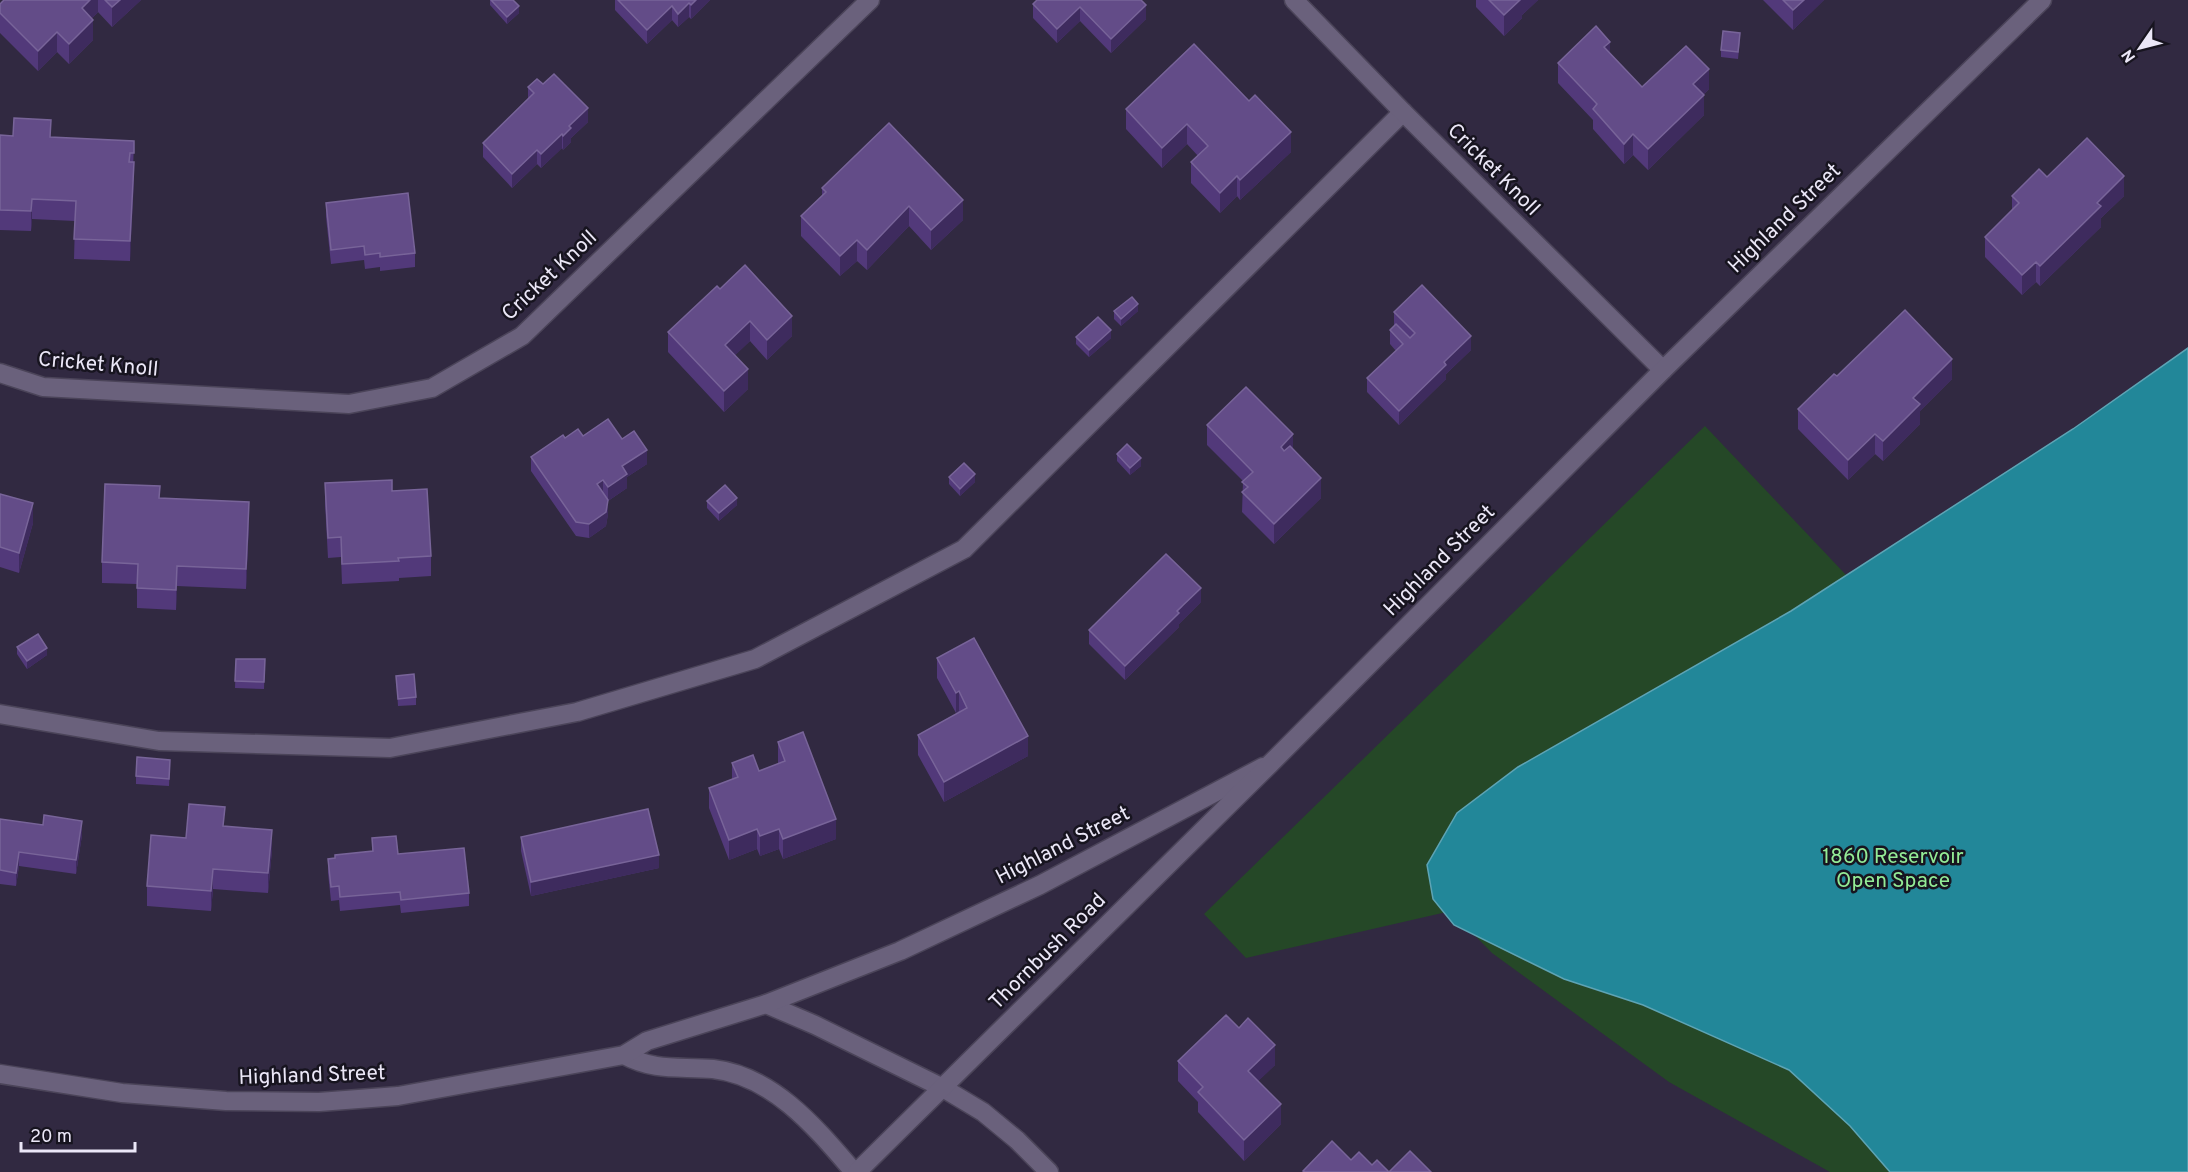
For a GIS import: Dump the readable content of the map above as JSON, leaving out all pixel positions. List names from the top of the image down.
{
  "streets": {
    "street": ["Cricket Knoll", "Highland Street", "Thornbush Road"]
  },
  "crossings": [
    ["Cricket Knoll", "Highland Street"],
    ["Highland Street", "Thornbush Road"]
  ],
  "parks": ["1860 Reservoir Open Space"],
  "scale_bar": "20 m",
  "north": "bottom left"
}
